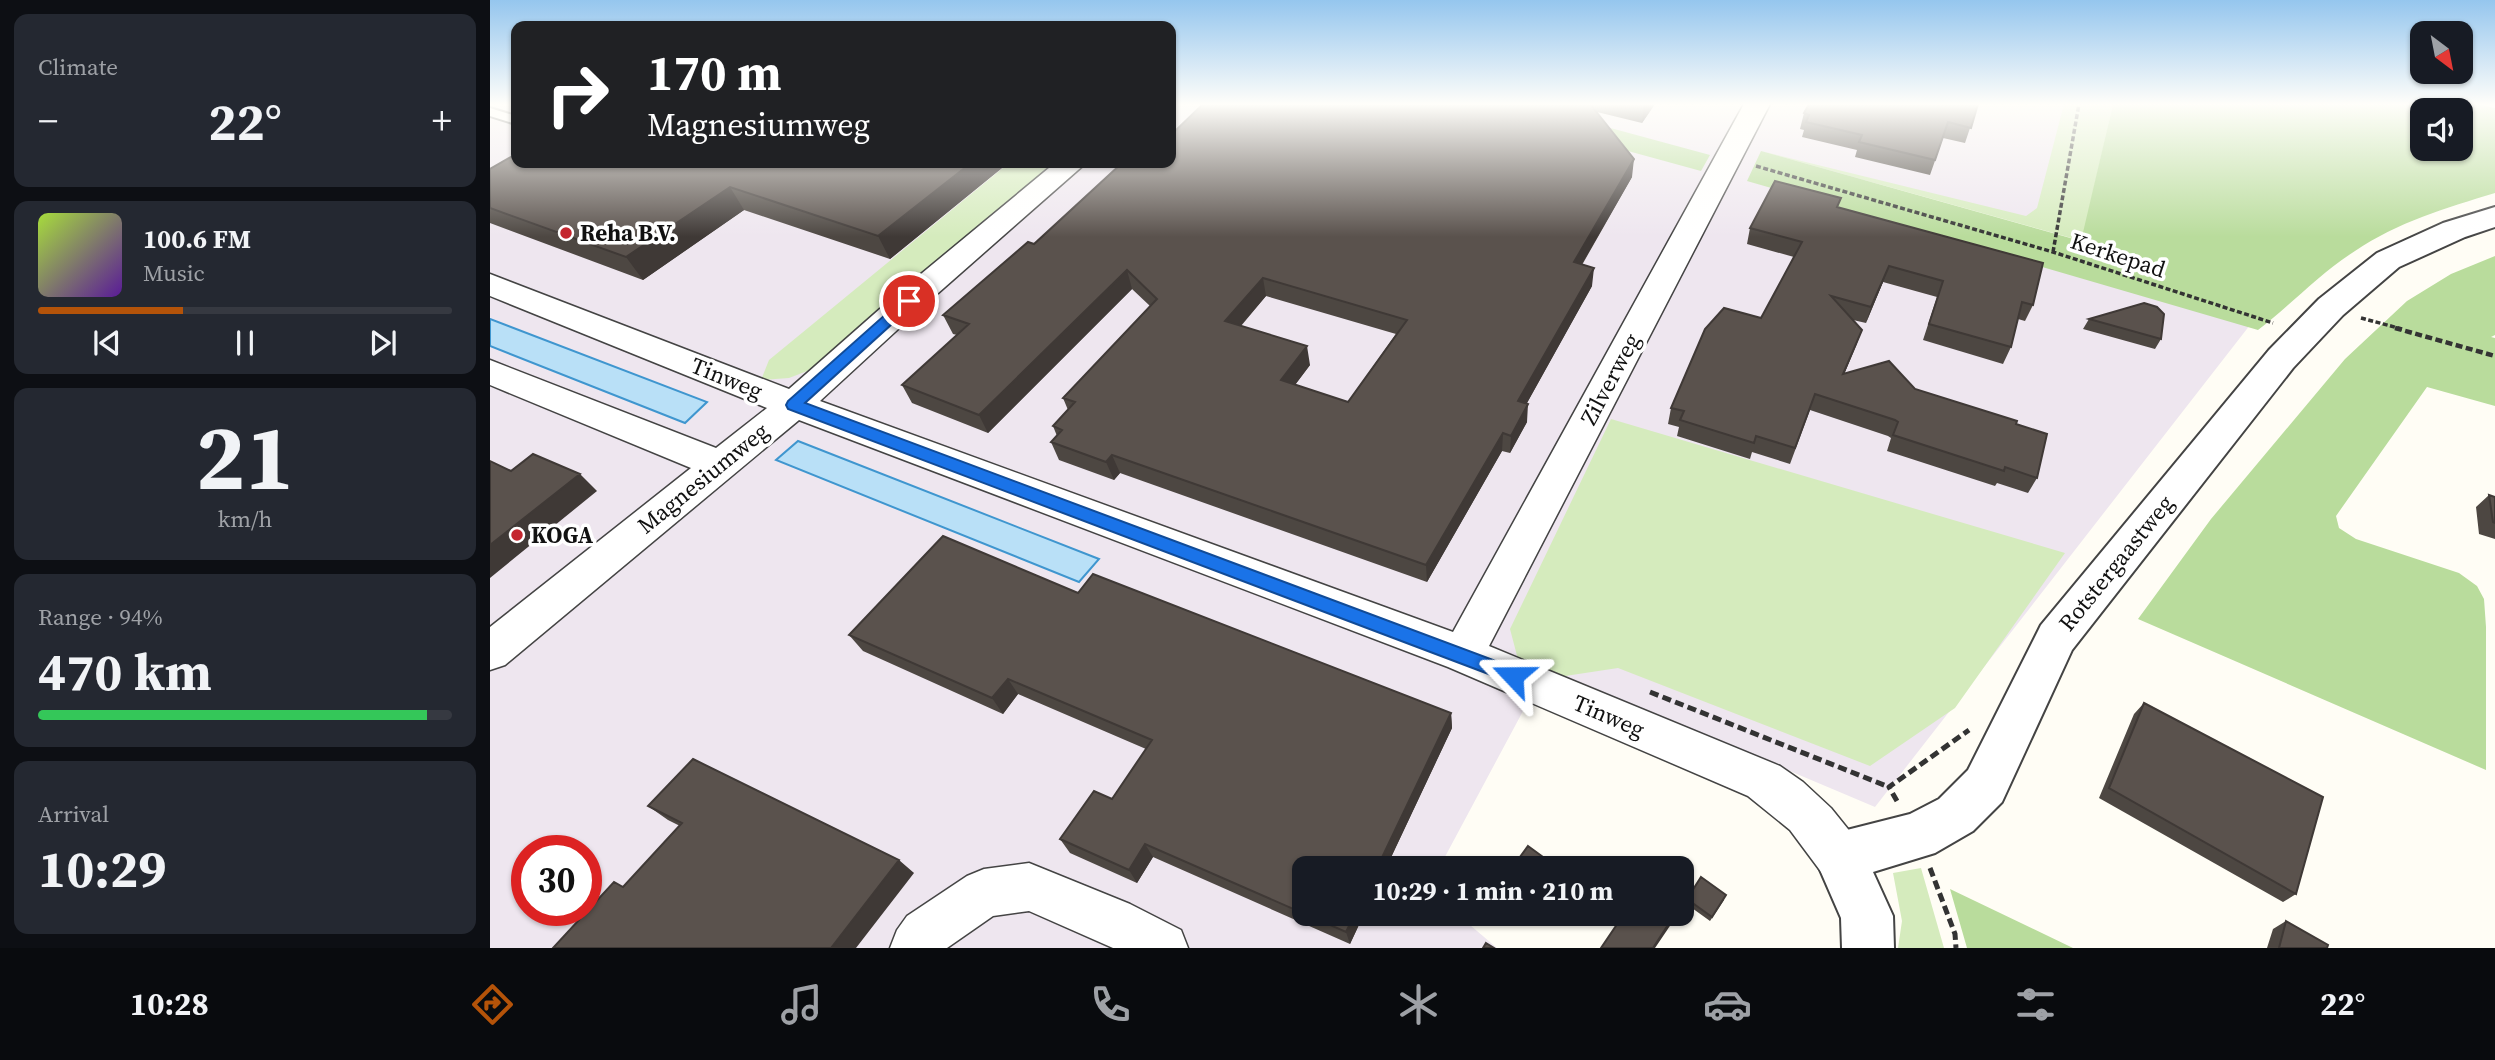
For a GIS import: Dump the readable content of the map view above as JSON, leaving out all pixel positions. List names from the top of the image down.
{
  "streets": {
    "street": [
      "Tinweg",
      "Zilverweg",
      "Magnesiumweg",
      "Rotstergaastweg"
    ],
    "path": ["Kerkepad"]
  },
  "crossings": [
    ["Tinweg", "Zilverweg"],
    ["Tinweg", "Magnesiumweg"],
    ["Tinweg", "Rotstergaastweg"]
  ],
  "places": ["Reha B.V.", "KOGA"],
  "north": "bottom right",
  "page": {
    "tile": [
      "Climate",
      ["21", "km/h"],
      ["Range · 94%", "470 km"],
      ["Arrival", "10:29"]
    ],
    "turn": ["170 m", "Magnesiumweg"],
    "heat": ["−", "22°", "+"],
    "song": ["100.6 FM", "Music"],
    "limit": "30",
    "trip": "10:29 · 1 min · 210 m",
    "tabs": ["10:28", "22°"]
  }
}
